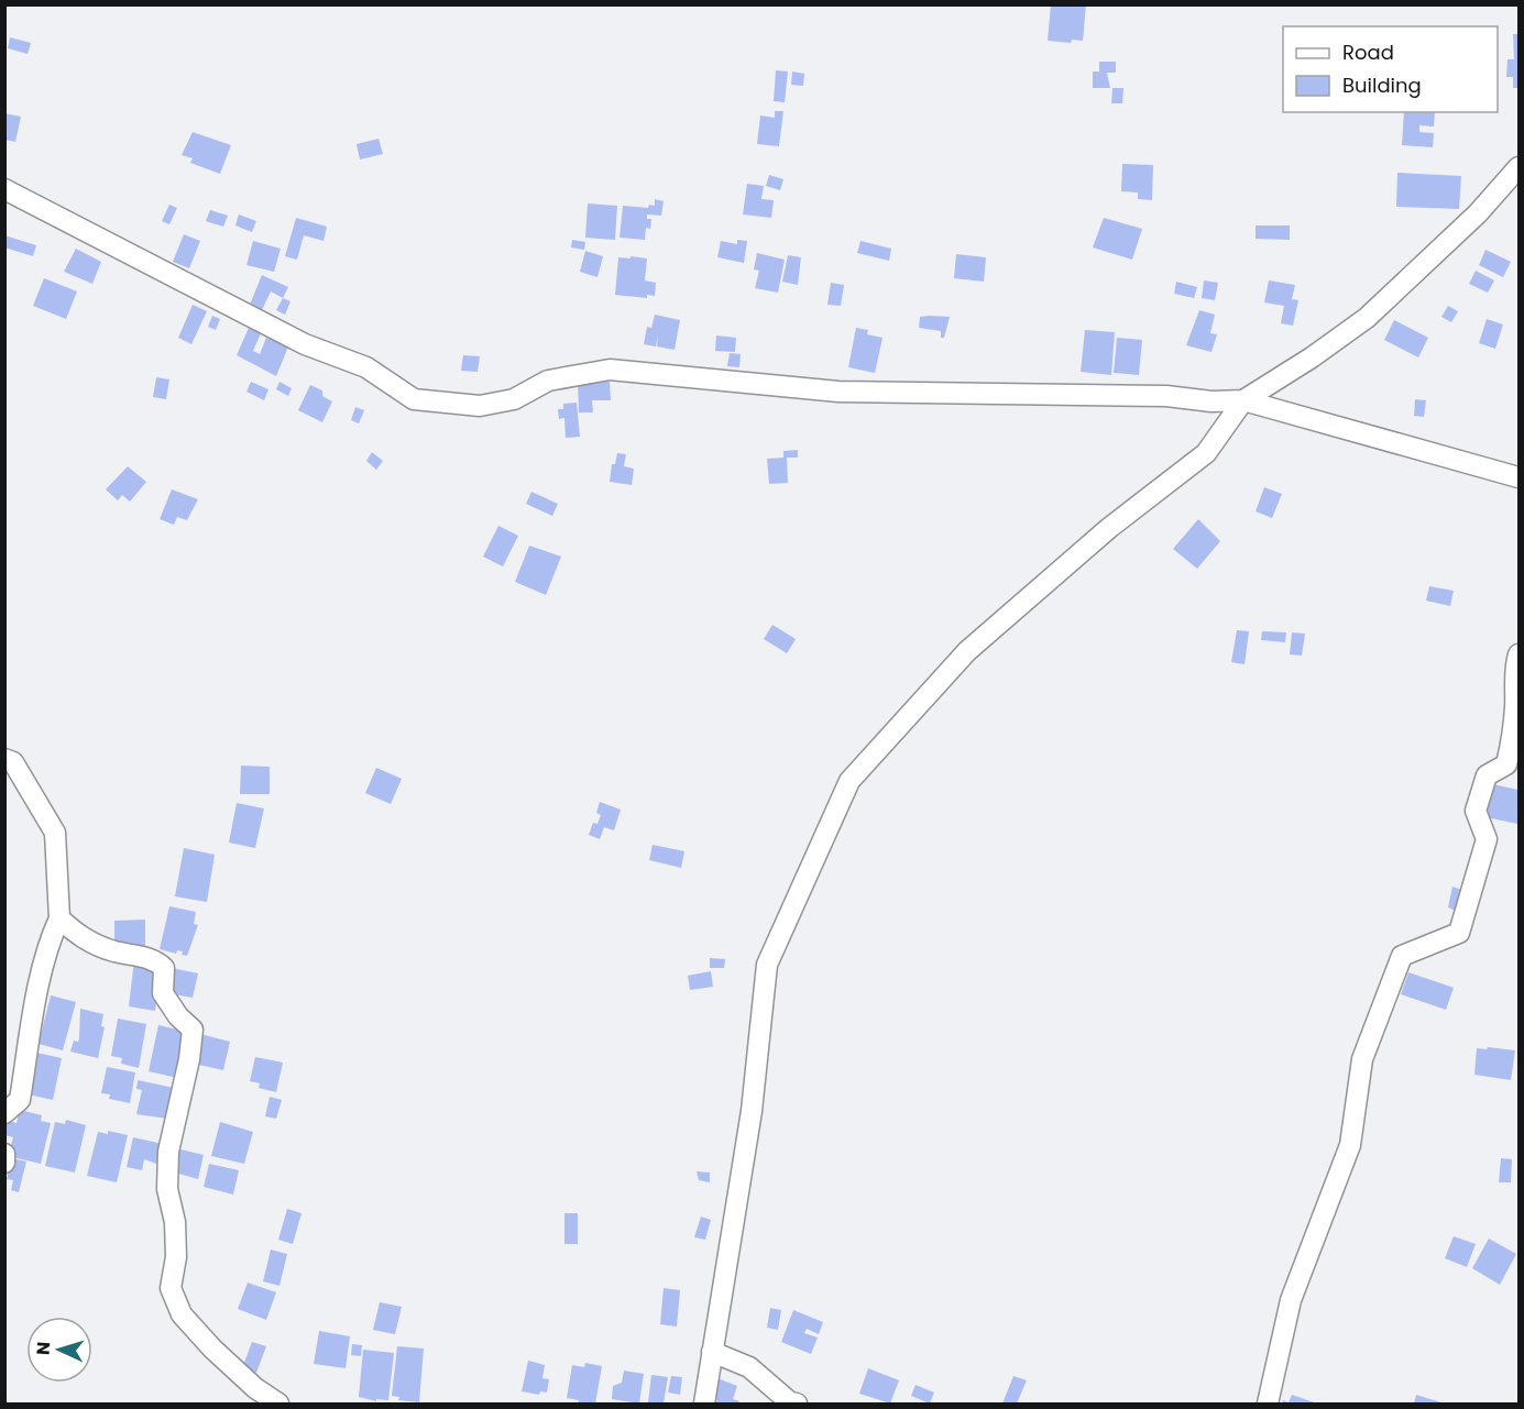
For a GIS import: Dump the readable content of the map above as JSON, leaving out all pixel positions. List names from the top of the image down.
{
  "legend": ["Road", "Building"],
  "north": "left"
}
